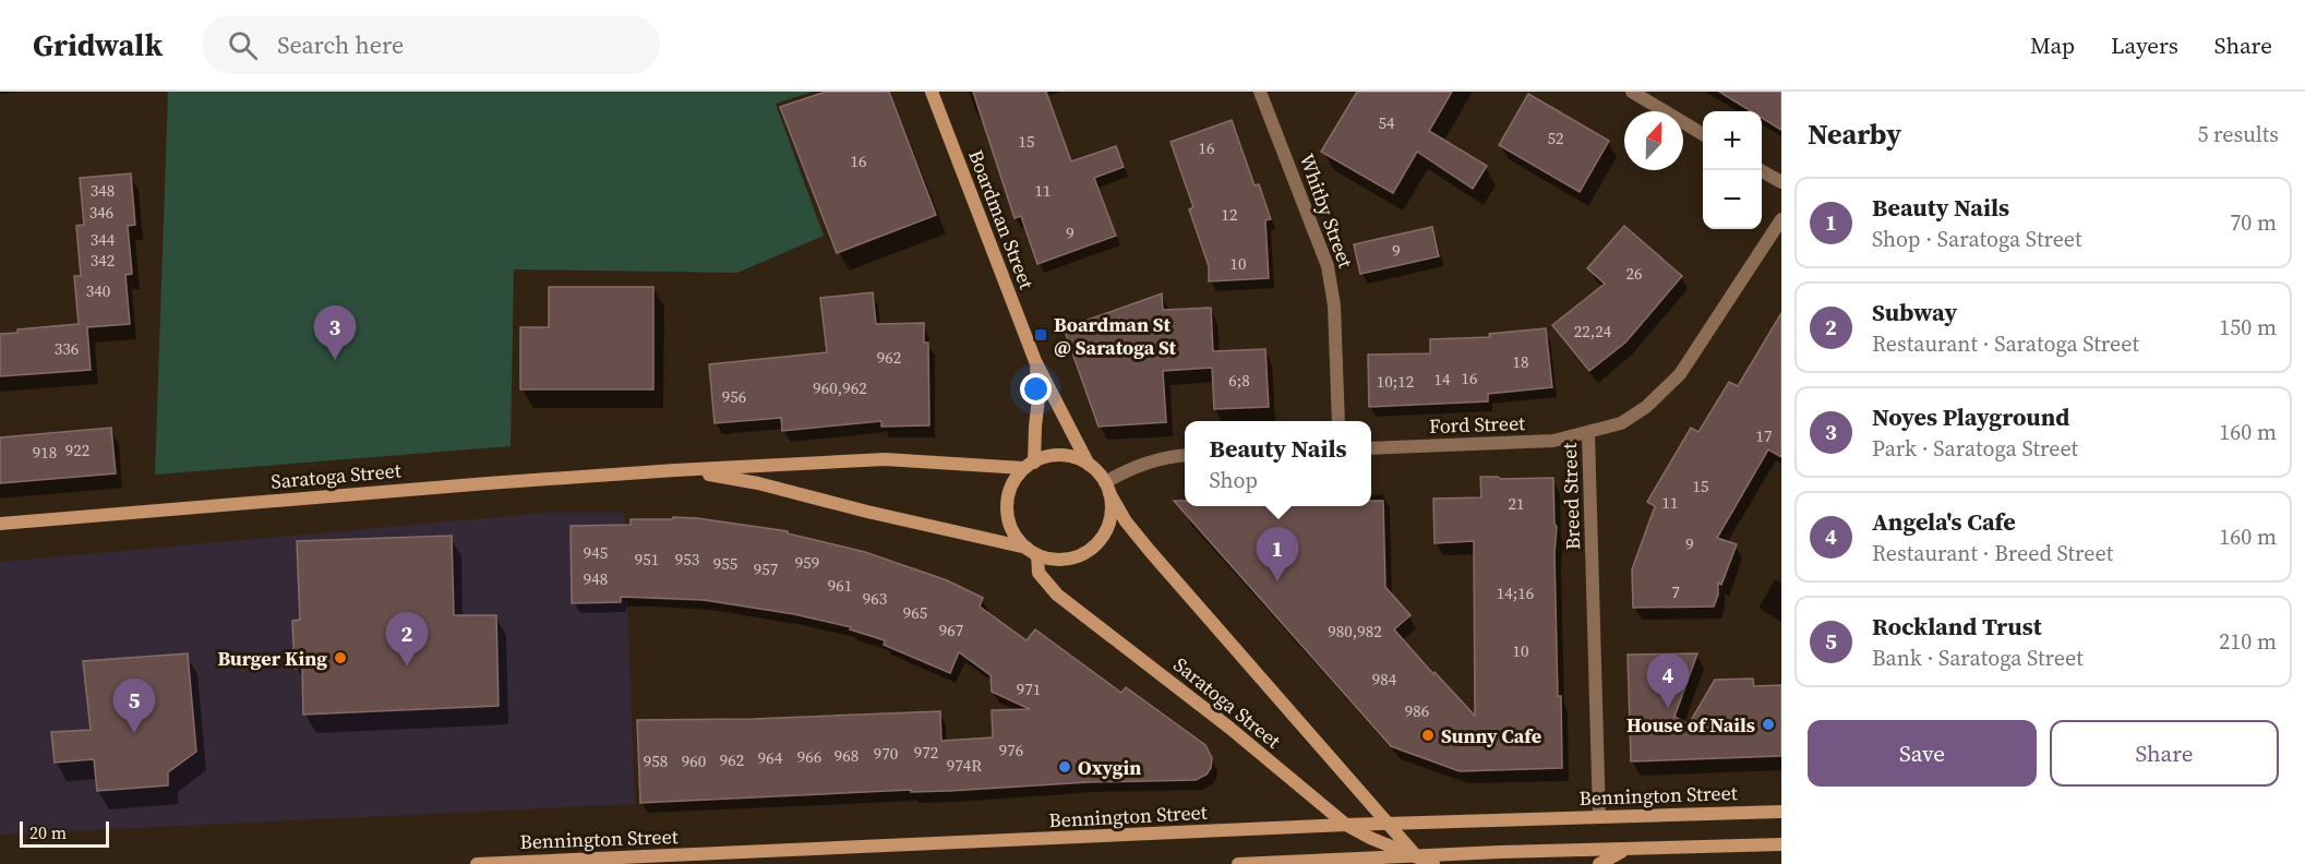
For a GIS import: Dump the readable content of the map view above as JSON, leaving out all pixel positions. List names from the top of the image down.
{
  "streets": {
    "main road": ["Boardman Street", "Saratoga Street", "Bennington Street"],
    "street": ["Whitby Street", "Ford Street", "Breed Street"]
  },
  "crossings": [
    ["Boardman Street", "Saratoga Street"],
    ["Ford Street", "Breed Street"],
    ["Saratoga Street", "Bennington Street"],
    ["Breed Street", "Bennington Street"]
  ],
  "places": {
    "transit": ["Boardman St @ Saratoga St"],
    "other": [
      "Burger King",
      "House of Nails",
      "Sunny Cafe",
      "Oxygin"
    ]
  },
  "house_numbers": [
    "54",
    "52",
    "15",
    "16",
    "16",
    "348",
    "11",
    "346",
    "12",
    "9",
    "344",
    "9",
    "342",
    "10",
    "26",
    "340",
    "22,24",
    "336",
    "962",
    "18",
    "16",
    "14",
    "6;8",
    "10;12",
    "960,962",
    "956",
    "17",
    "922",
    "918",
    "15",
    "11",
    "21",
    "9",
    "945",
    "951",
    "953",
    "959",
    "955",
    "957",
    "948",
    "961",
    "7",
    "14;16",
    "963",
    "965",
    "967",
    "980,982",
    "10",
    "984",
    "971",
    "986",
    "976",
    "972",
    "970",
    "968",
    "966",
    "964",
    "962",
    "958",
    "960",
    "974R"
  ],
  "scale_bar": "20 m",
  "north": "top",
  "page": {
    "header": "Gridwalk",
    "search": "Search here",
    "nav": ["Map", "Layers", "Share"],
    "heading": ["Nearby", "5 results"],
    "map_buttons": ["+", "−"],
    "list": [
      {
        "mark": "1",
        "name": "Beauty Nails",
        "note": "Shop · Saratoga Street",
        "value": "70 m"
      },
      {
        "mark": "2",
        "name": "Subway",
        "note": "Restaurant · Saratoga Street",
        "value": "150 m"
      },
      {
        "mark": "3",
        "name": "Noyes Playground",
        "note": "Park · Saratoga Street",
        "value": "160 m"
      },
      {
        "mark": "4",
        "name": "Angela's Cafe",
        "note": "Restaurant · Breed Street",
        "value": "160 m"
      },
      {
        "mark": "5",
        "name": "Rockland Trust",
        "note": "Bank · Saratoga Street",
        "value": "210 m"
      }
    ],
    "pins": [
      "3",
      "1",
      "2",
      "4",
      "5"
    ],
    "popup": ["Beauty Nails", "Shop"],
    "buttons": ["Save", "Share"],
    "scale": "20 m"
  }
}
